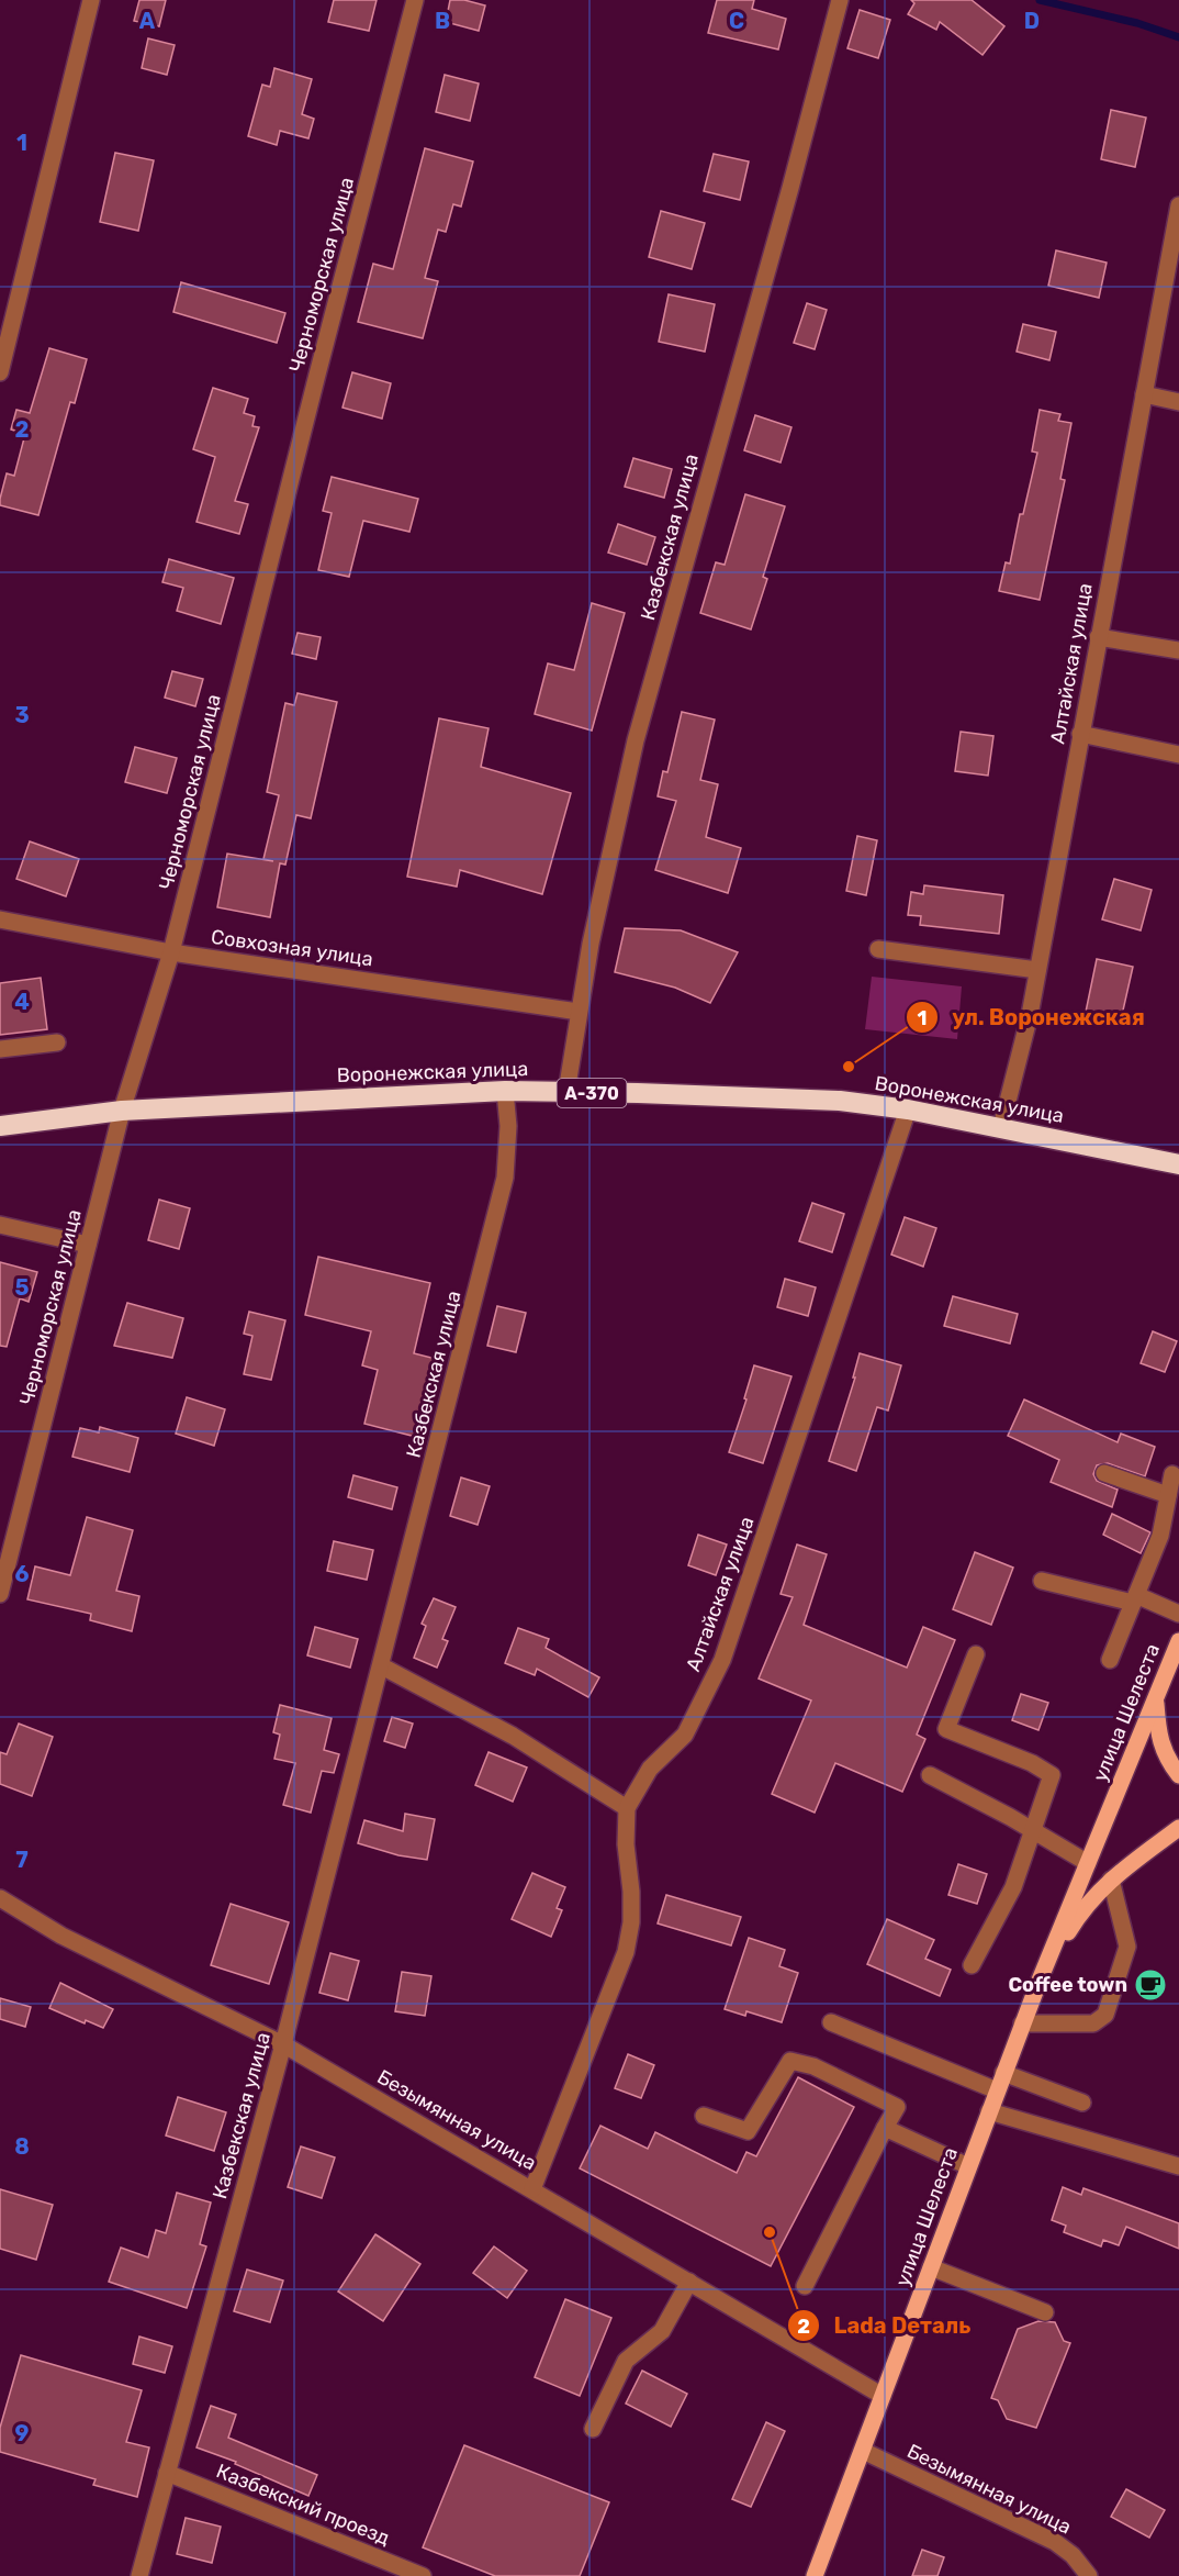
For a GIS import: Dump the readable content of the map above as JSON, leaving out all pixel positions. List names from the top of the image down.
{
  "streets": {
    "highway": ["Воронежская улица", "А-370"],
    "main road": ["улица Шелеста"],
    "street": [
      "Черноморская улица",
      "Казбекская улица",
      "Алтайская улица",
      "Совхозная улица",
      "Безымянная улица",
      "Казбекский проезд"
    ]
  },
  "crossings": [
    ["Черноморская улица", "Совхозная улица"],
    ["Черноморская улица", "Воронежская улица"],
    ["Казбекская улица", "Совхозная улица"],
    ["Казбекская улица", "Воронежская улица"],
    ["Казбекская улица", "Безымянная улица"],
    ["Казбекская улица", "Казбекский проезд"],
    ["Алтайская улица", "Воронежская улица"],
    ["Алтайская улица", "Безымянная улица"],
    ["улица Шелеста", "Безымянная улица"]
  ],
  "places": {
    "other": ["ул. Воронежская", "Lada Dеталь"],
    "cafe": ["Coffee town"]
  },
  "grid": {
    "columns": [
      "A",
      "B",
      "C",
      "D"
    ],
    "rows": [
      "1",
      "2",
      "3",
      "4",
      "5",
      "6",
      "7",
      "8",
      "9"
    ]
  }
}
